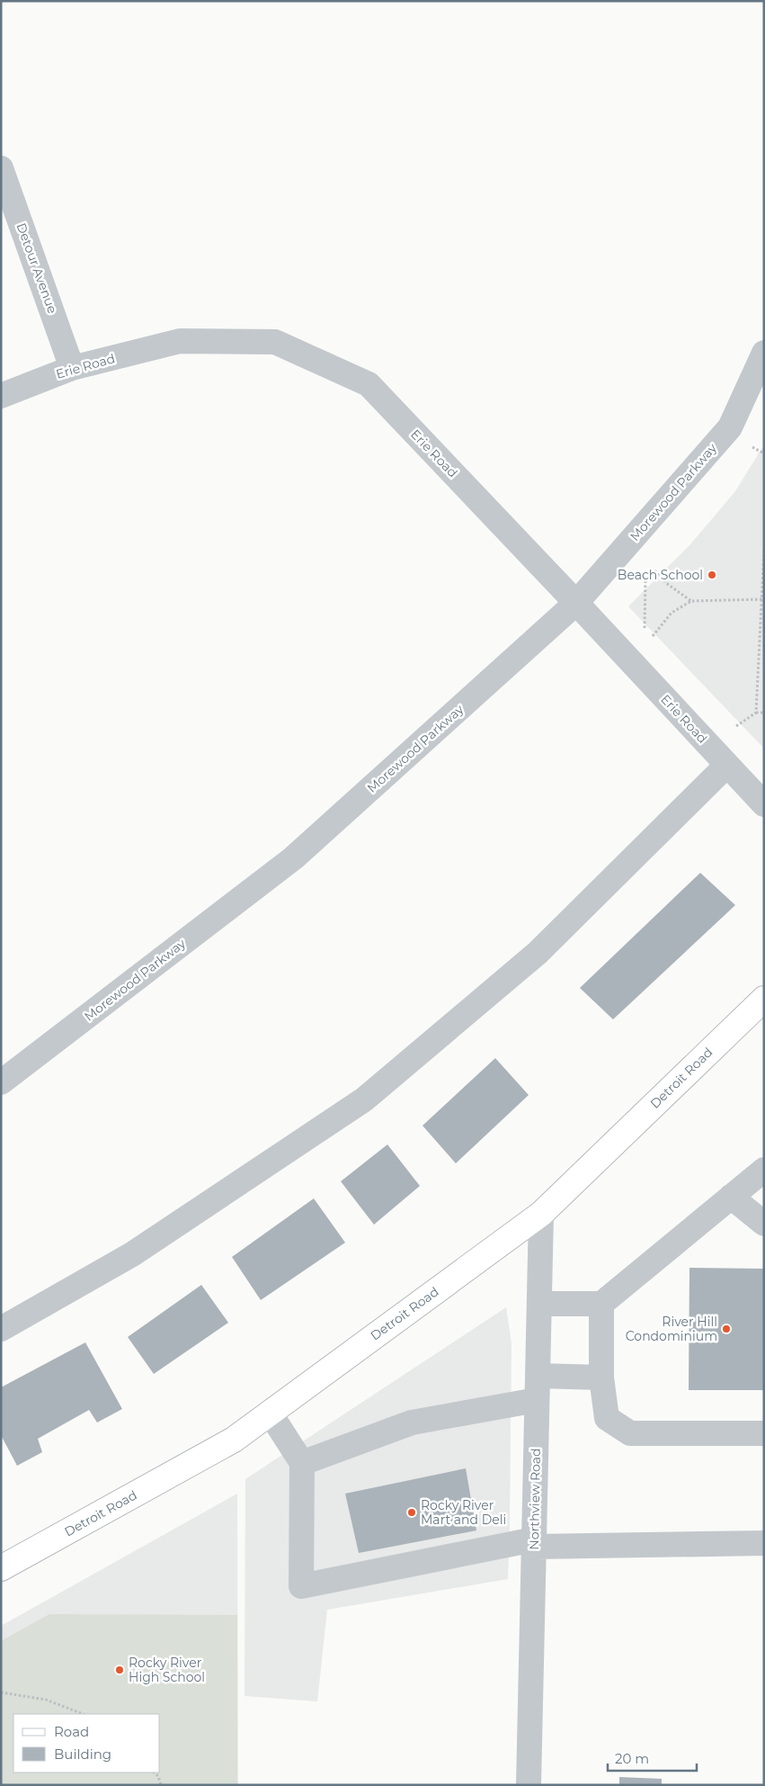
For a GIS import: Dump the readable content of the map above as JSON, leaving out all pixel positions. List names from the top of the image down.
{
  "streets": {
    "main road": ["Detroit Road"],
    "street": [
      "Detour Avenue",
      "Erie Road",
      "Morewood Parkway",
      "Northview Road"
    ]
  },
  "crossings": [
    ["Detour Avenue", "Erie Road"],
    ["Erie Road", "Morewood Parkway"],
    ["Detroit Road", "Northview Road"]
  ],
  "places": [
    "Beach School",
    "River Hill Condominium",
    "Rocky River Mart and Deli",
    "Rocky River High School"
  ],
  "legend": ["Road", "Building"],
  "scale_bar": "20 m"
}
